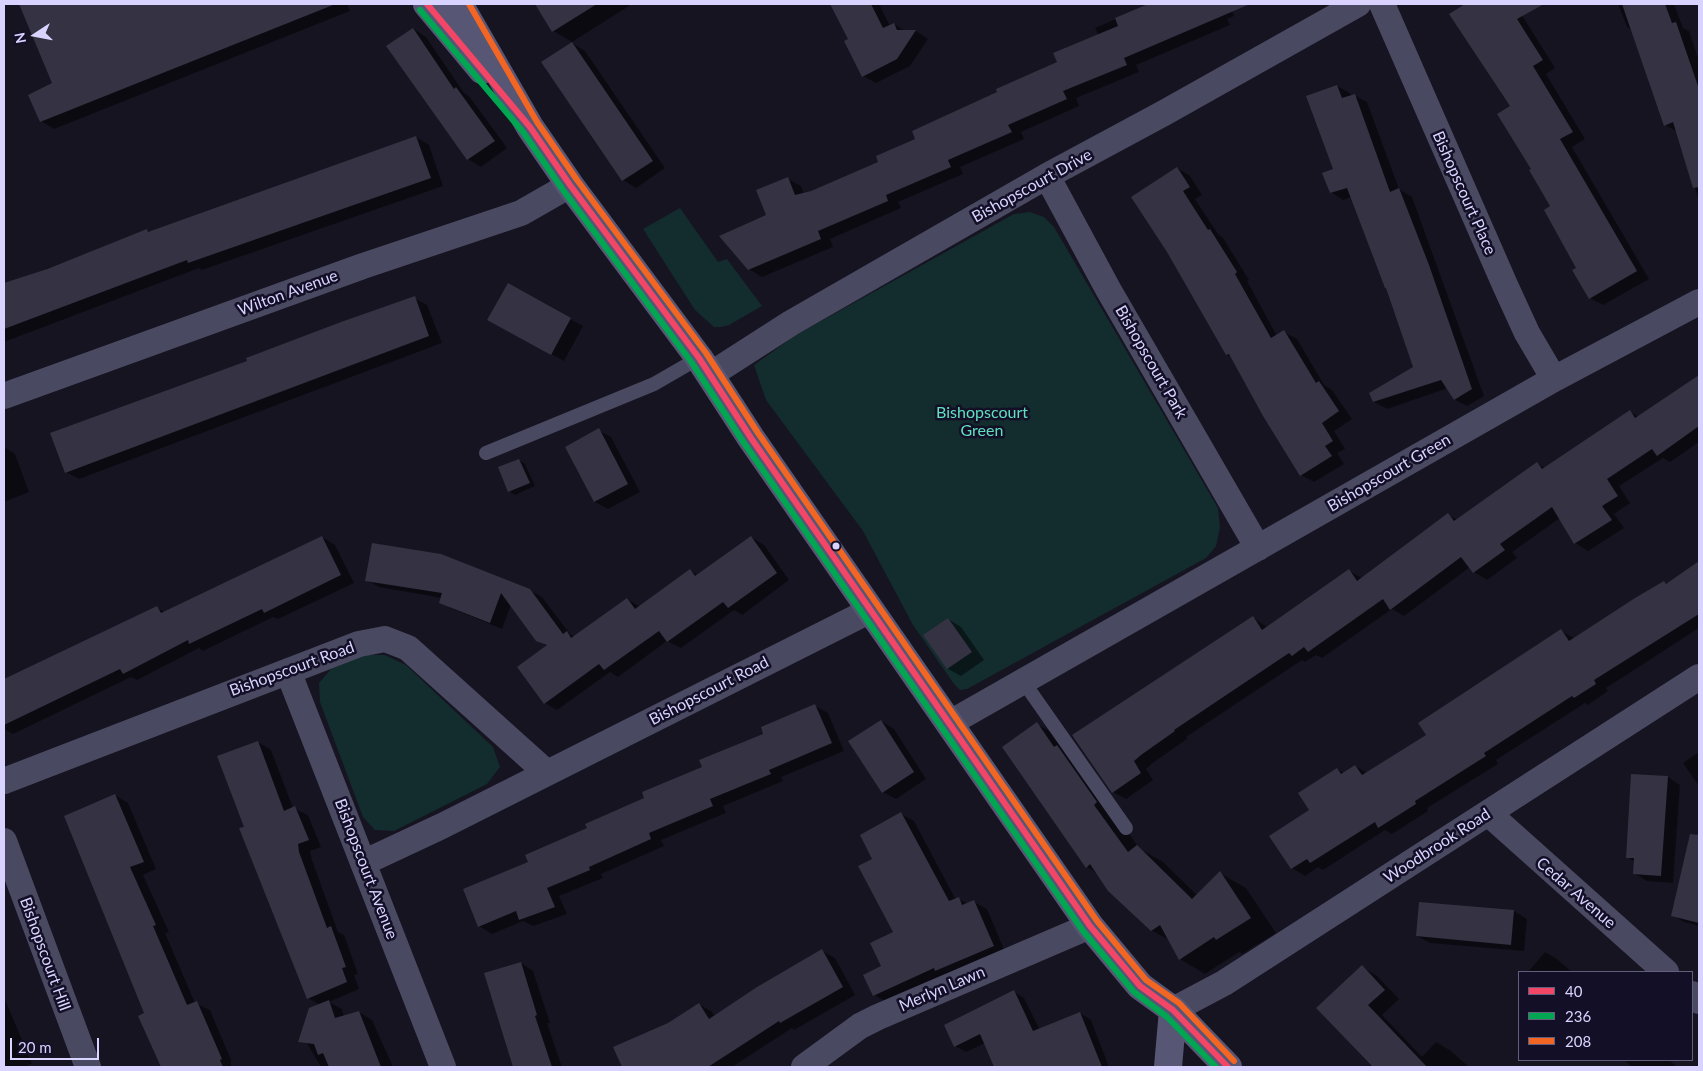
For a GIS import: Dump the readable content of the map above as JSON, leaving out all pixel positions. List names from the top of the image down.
{
  "streets": {
    "street": [
      "Bishopscourt Drive",
      "Bishopscourt Place",
      "Wilton Avenue",
      "Bishopscourt Park",
      "Bishopscourt Green",
      "Bishopscourt Road",
      "Woodbrook Road",
      "Bishopscourt Avenue",
      "Cedar Avenue",
      "Bishopscourt Hill",
      "Merlyn Lawn"
    ]
  },
  "crossings": [
    ["Bishopscourt Drive", "Bishopscourt Park"],
    ["Bishopscourt Place", "Bishopscourt Green"],
    ["Bishopscourt Park", "Bishopscourt Green"],
    ["Bishopscourt Road", "Bishopscourt Avenue"],
    ["Woodbrook Road", "Cedar Avenue"]
  ],
  "parks": ["Bishopscourt Green"],
  "lines": ["transit line 40", "transit line 208", "transit line 236"],
  "legend": ["40", "236", "208"],
  "scale_bar": "20 m",
  "north": "left"
}
